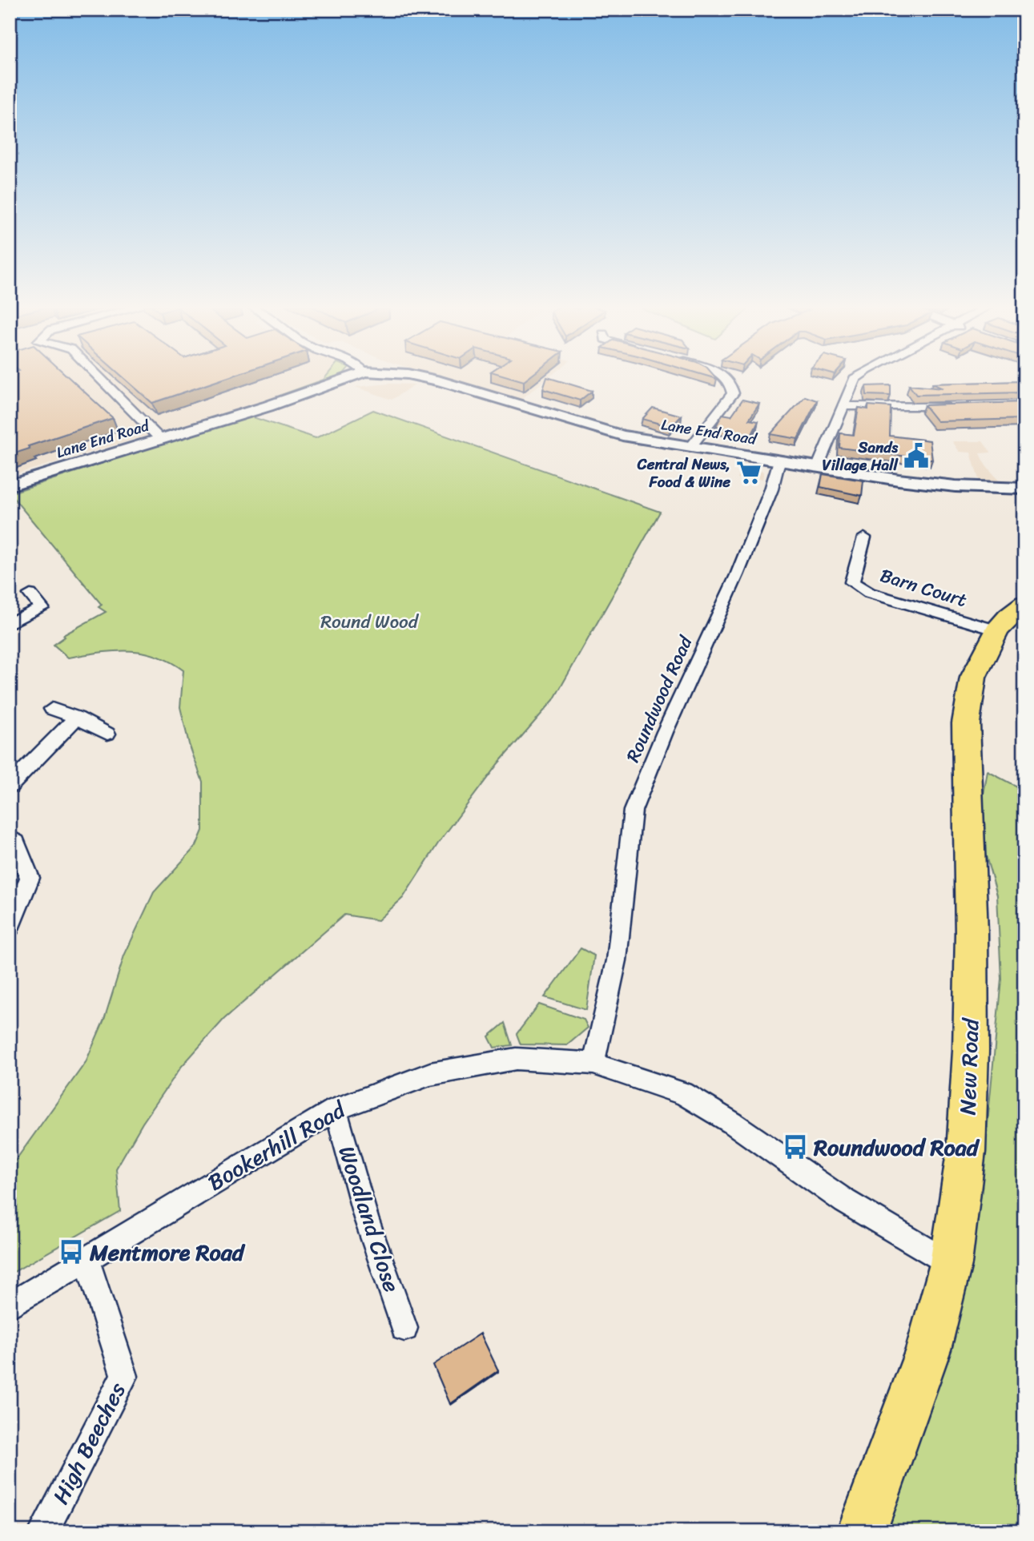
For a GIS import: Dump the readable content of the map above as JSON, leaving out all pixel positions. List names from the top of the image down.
{
  "streets": {
    "highway": ["New Road"],
    "street": [
      "Lane End Road",
      "Barn Court",
      "Roundwood Road",
      "Bookerhill Road",
      "Woodland Close",
      "High Beeches"
    ]
  },
  "crossings": [
    ["Lane End Road", "Roundwood Road"],
    ["Barn Court", "New Road"],
    ["Roundwood Road", "Bookerhill Road"],
    ["New Road", "Bookerhill Road"],
    ["Bookerhill Road", "Woodland Close"],
    ["Bookerhill Road", "High Beeches"]
  ],
  "parks": ["Round Wood"],
  "places": {
    "public building": ["Sands Village Hall"],
    "supermarket": ["Central News, Food & Wine"],
    "bus stop": ["Roundwood Road", "Mentmore Road"]
  }
}
